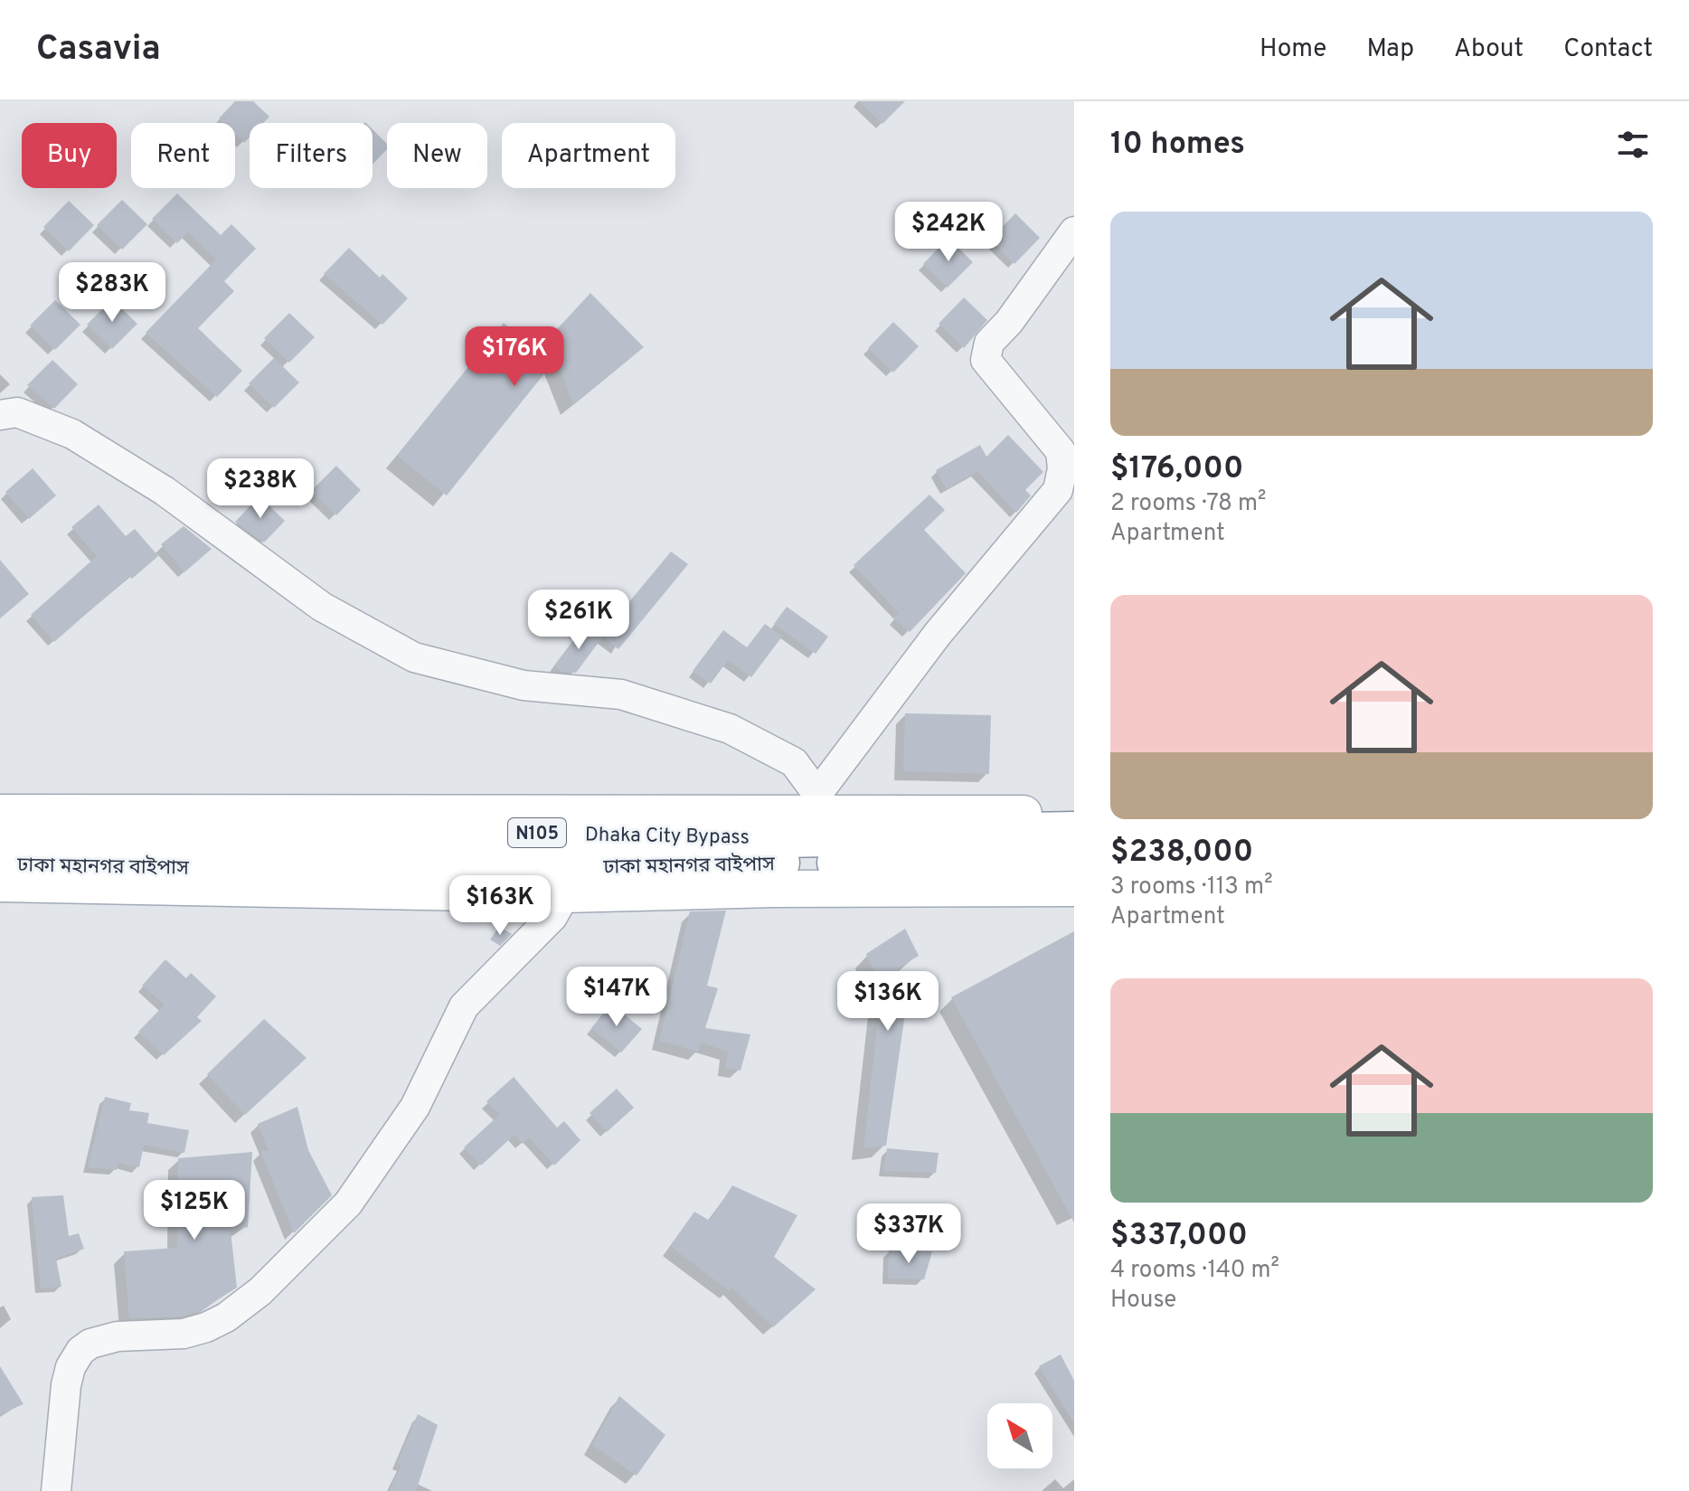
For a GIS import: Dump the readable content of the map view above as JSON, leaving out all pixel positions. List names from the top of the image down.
{
  "streets": {
    "highway": ["N105", "Dhaka City Bypass", "ঢাকা মহানগর বাইপাস"]
  },
  "north": "top left",
  "page": {
    "header": "Casavia",
    "nav": [
      "Home",
      "Map",
      "About",
      "Contact"
    ],
    "heading": "10 homes",
    "chip": [
      "Buy",
      "Rent",
      "Filters",
      "New",
      "Apartment"
    ],
    "list": [
      {
        "name": "$176,000",
        "note": "2 rooms · 78 m² · Apartment"
      },
      {
        "name": "$238,000",
        "note": "3 rooms · 113 m² · Apartment"
      },
      {
        "name": "$337,000",
        "note": "4 rooms · 140 m² · House"
      }
    ],
    "price": [
      "$242K",
      "$283K",
      "$176K",
      "$238K",
      "$261K",
      "$163K",
      "$147K",
      "$136K",
      "$125K",
      "$337K"
    ]
  }
}
